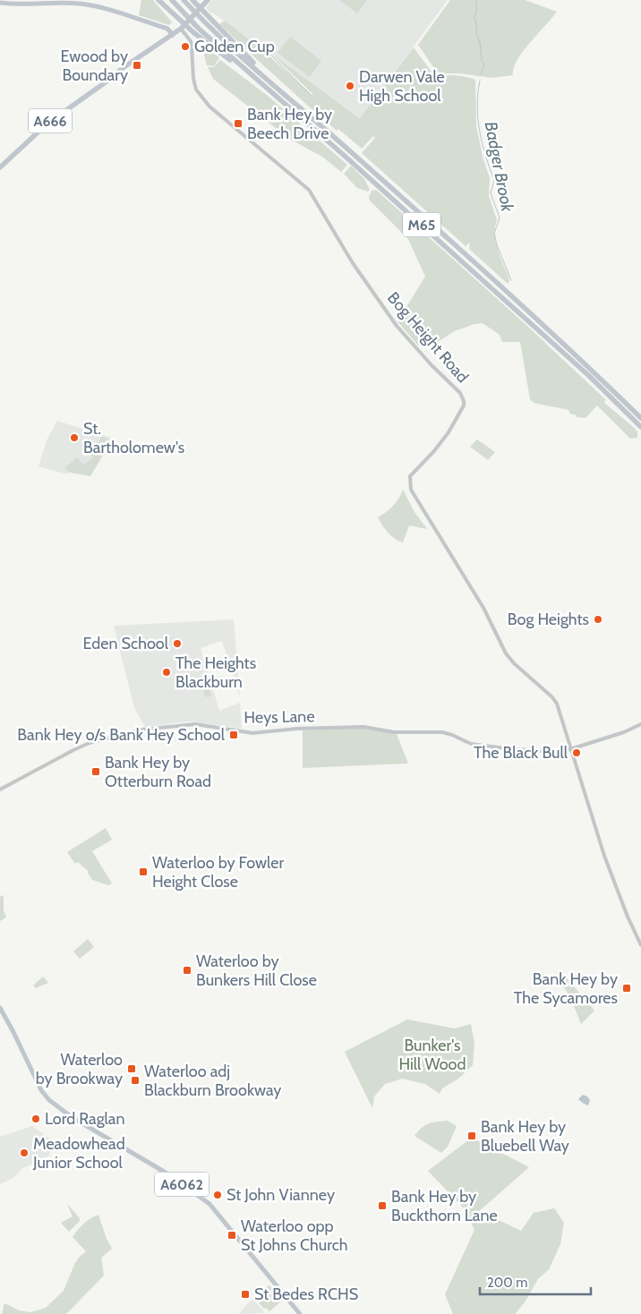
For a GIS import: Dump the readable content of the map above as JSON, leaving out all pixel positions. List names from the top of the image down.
{
  "streets": {
    "highway": ["A666", "M65"],
    "main road": ["A6062"],
    "street": ["Bog Height Road", "Heys Lane"]
  },
  "crossings": [
    ["A666", "Bog Height Road"],
    ["Bog Height Road", "Heys Lane"]
  ],
  "water": ["Badger Brook"],
  "parks": ["Bunker's Hill Wood"],
  "places": {
    "other": [
      "Golden Cup",
      "Darwen Vale High School",
      "St. Bartholomew's",
      "Bog Heights",
      "Eden School",
      "The Heights Blackburn",
      "The Black Bull",
      "Lord Raglan",
      "Meadowhead Junior School",
      "St John Vianney"
    ],
    "transit": [
      "Ewood by Boundary",
      "Bank Hey by Beech Drive",
      "Bank Hey o/s Bank Hey School",
      "Bank Hey by Otterburn Road",
      "Waterloo by Fowler Height Close",
      "Waterloo by Bunkers Hill Close",
      "Bank Hey by The Sycamores",
      "Waterloo by Brookway",
      "Waterloo adj Blackburn Brookway",
      "Bank Hey by Bluebell Way",
      "Bank Hey by Buckthorn Lane",
      "Waterloo opp St Johns Church",
      "St Bedes RCHS"
    ]
  },
  "scale_bar": "200 m"
}
